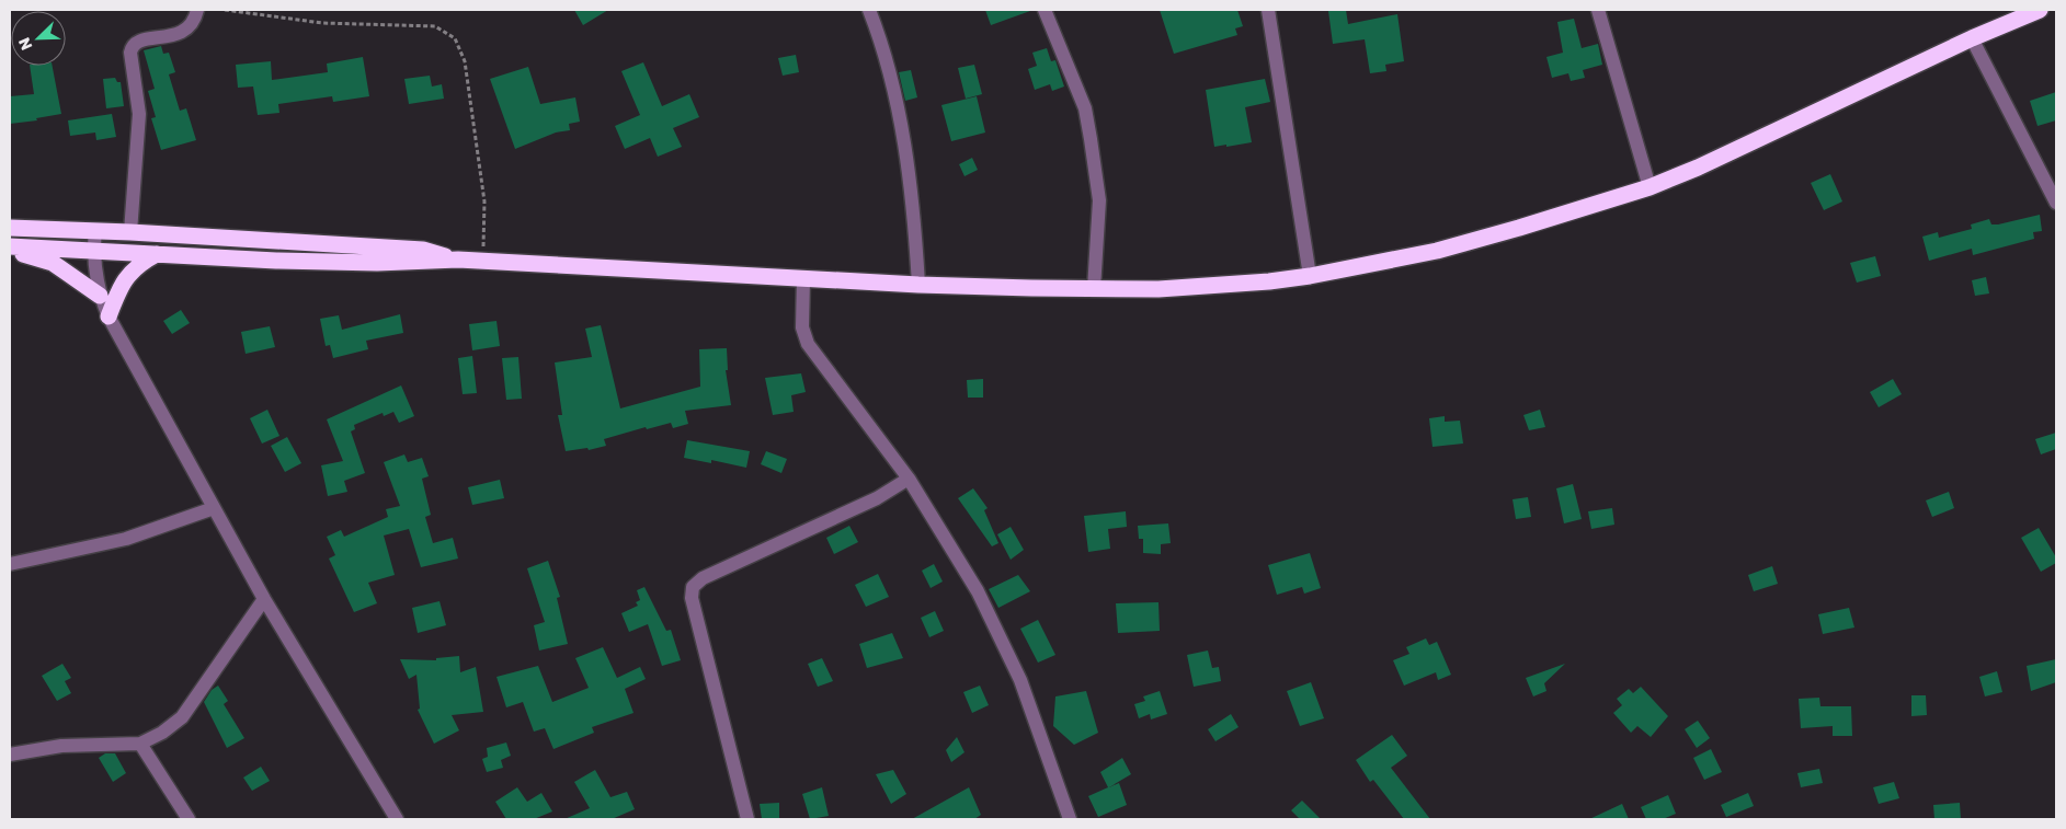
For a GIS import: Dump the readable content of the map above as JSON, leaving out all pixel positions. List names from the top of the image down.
{
  "north": "bottom left"
}
